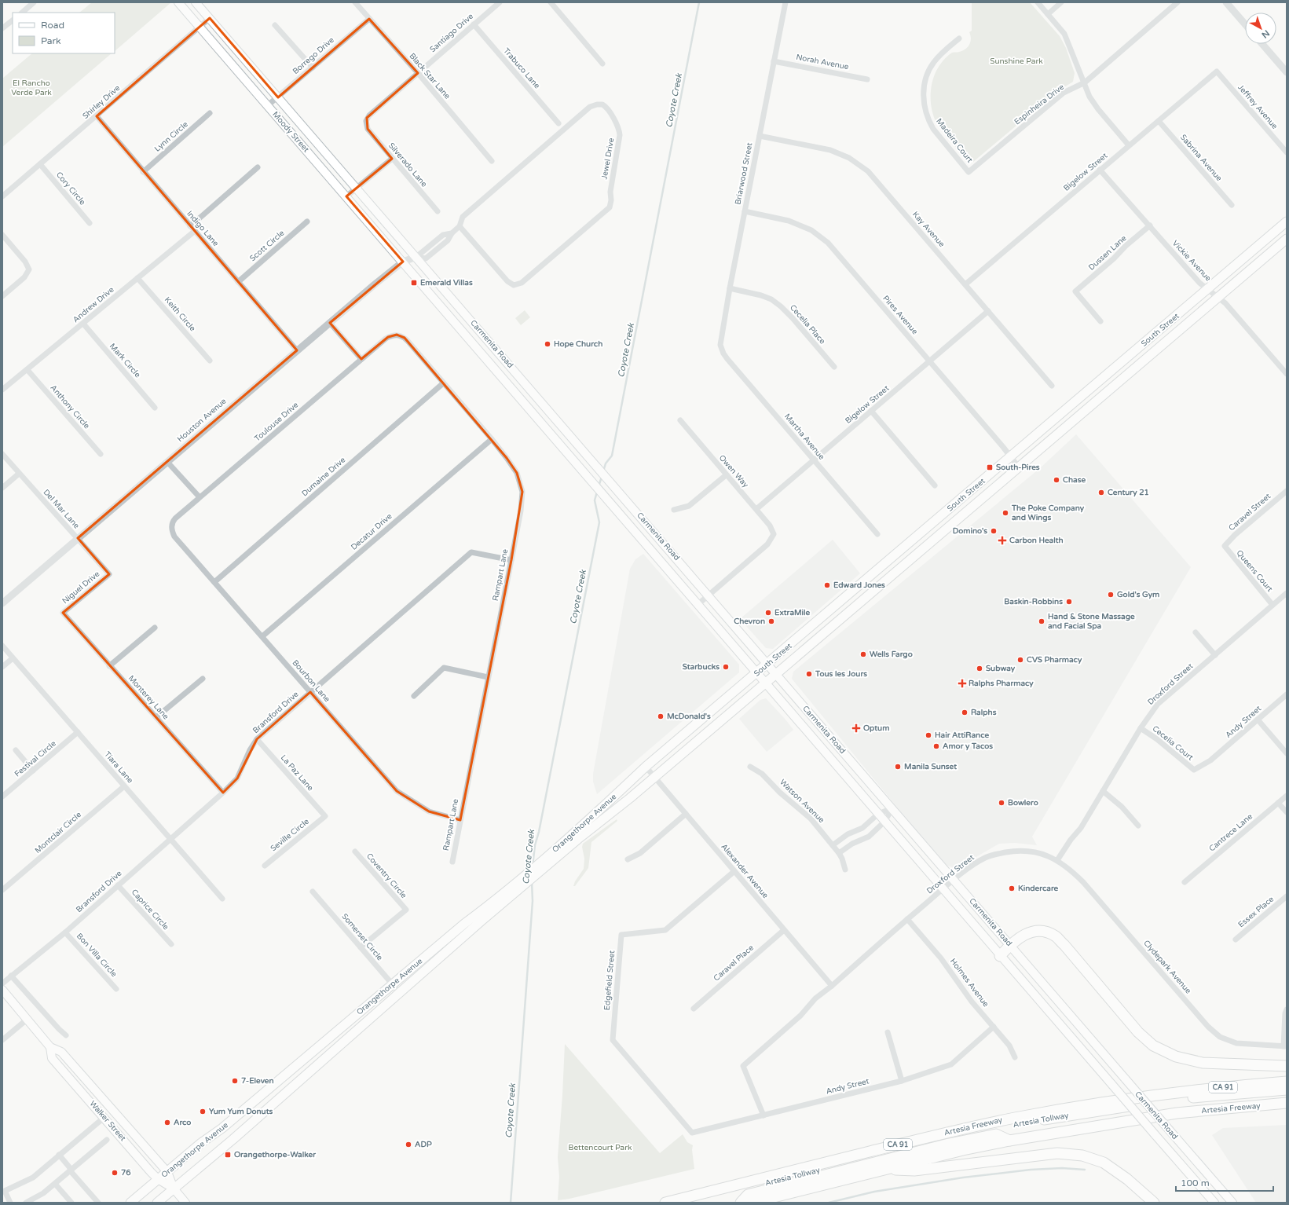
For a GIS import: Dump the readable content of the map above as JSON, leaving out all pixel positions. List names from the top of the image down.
{
  "streets": {
    "highway": ["CA 91", "Artesia Freeway", "Artesia Tollway"],
    "main road": [
      "Moody Street",
      "South Street",
      "Carmenita Road",
      "Orangethorpe Avenue",
      "Walker Street"
    ],
    "street": [
      "Santiago Drive",
      "Borrego Drive",
      "Norah Avenue",
      "Trabuco Lane",
      "Black Star Lane",
      "Shirley Drive",
      "Espinheira Drive",
      "Jeffrey Avenue",
      "Lynn Circle",
      "Madeira Court",
      "Sabrina Avenue",
      "Jewel Drive",
      "Silverado Lane",
      "Bigelow Street",
      "Briarwood Street",
      "Cory Circle",
      "Indigo Lane",
      "Kay Avenue",
      "Scott Circle",
      "Dussen Lane",
      "Vickie Avenue",
      "Andrew Drive",
      "Keith Circle",
      "Pires Avenue",
      "Cecelia Place",
      "Mark Circle",
      "Anthony Circle",
      "Houston Avenue",
      "Toulouse Drive",
      "Martha Avenue",
      "Owen Way",
      "Dumaine Drive",
      "Del Mar Lane",
      "Caravel Street",
      "Decatur Drive",
      "Queens Court",
      "Rampart Lane",
      "Niguel Drive",
      "Bourbon Lane",
      "Droxford Street",
      "Monterey Lane",
      "Bransford Drive",
      "Andy Street",
      "Cecelia Court",
      "Festival Circle",
      "Tiara Lane",
      "La Paz Lane",
      "Watson Avenue",
      "Montclair Circle",
      "Cantrece Lane",
      "Seville Circle",
      "Alexander Avenue",
      "Coventry Circle",
      "Caprice Circle",
      "Essex Place",
      "Somerset Circle",
      "Bon Villa Circle",
      "Caravel Place",
      "Clydepark Avenue",
      "Edgefield Street",
      "Holmes Avenue"
    ]
  },
  "crossings": [
    ["Santiago Drive", "Trabuco Lane"],
    ["Santiago Drive", "Black Star Lane"],
    ["Santiago Drive", "Silverado Lane"],
    ["Borrego Drive", "Black Star Lane"],
    ["Borrego Drive", "Moody Street"],
    ["Norah Avenue", "Briarwood Street"],
    ["Shirley Drive", "Moody Street"],
    ["Shirley Drive", "Cory Circle"],
    ["Shirley Drive", "Indigo Lane"],
    ["Espinheira Drive", "Madeira Court"],
    ["Jeffrey Avenue", "Bigelow Street"],
    ["Moody Street", "Jewel Drive"],
    ["Moody Street", "Carmenita Road"],
    ["Moody Street", "Houston Avenue"],
    ["Lynn Circle", "Indigo Lane"],
    ["Sabrina Avenue", "Bigelow Street"],
    ["Jewel Drive", "Carmenita Road"],
    ["Jewel Drive", "Houston Avenue"],
    ["Bigelow Street", "Kay Avenue"],
    ["Bigelow Street", "Vickie Avenue"],
    ["Bigelow Street", "Pires Avenue"],
    ["Bigelow Street", "Martha Avenue"],
    ["Bigelow Street", "Owen Way"],
    ["Briarwood Street", "Kay Avenue"],
    ["Briarwood Street", "Pires Avenue"],
    ["Briarwood Street", "Cecelia Place"],
    ["Briarwood Street", "Martha Avenue"],
    ["Indigo Lane", "Scott Circle"],
    ["Indigo Lane", "Andrew Drive"],
    ["Indigo Lane", "Houston Avenue"],
    ["Dussen Lane", "Vickie Avenue"],
    ["Vickie Avenue", "South Street"],
    ["Andrew Drive", "Keith Circle"],
    ["Andrew Drive", "Mark Circle"],
    ["Andrew Drive", "Anthony Circle"],
    ["Pires Avenue", "South Street"],
    ["South Street", "Carmenita Road"],
    ["South Street", "Orangethorpe Avenue"],
    ["South Street", "Alexander Avenue"],
    ["Carmenita Road", "Houston Avenue"],
    ["Carmenita Road", "Owen Way"],
    ["Carmenita Road", "Droxford Street"],
    ["Houston Avenue", "Del Mar Lane"],
    ["Toulouse Drive", "Rampart Lane"],
    ["Toulouse Drive", "Bourbon Lane"],
    ["Dumaine Drive", "Rampart Lane"],
    ["Dumaine Drive", "Bourbon Lane"],
    ["Del Mar Lane", "Niguel Drive"],
    ["Caravel Street", "Queens Court"],
    ["Decatur Drive", "Rampart Lane"],
    ["Decatur Drive", "Bourbon Lane"],
    ["Queens Court", "Droxford Street"],
    ["Rampart Lane", "Bourbon Lane"],
    ["Rampart Lane", "Bransford Drive"],
    ["Niguel Drive", "Monterey Lane"],
    ["Bourbon Lane", "Bransford Drive"],
    ["Droxford Street", "Andy Street"],
    ["Droxford Street", "Cecelia Court"],
    ["Droxford Street", "Alexander Avenue"],
    ["Droxford Street", "Clydepark Avenue"],
    ["Droxford Street", "Holmes Avenue"],
    ["Monterey Lane", "Bransford Drive"],
    ["Bransford Drive", "Tiara Lane"],
    ["Bransford Drive", "La Paz Lane"],
    ["Bransford Drive", "Caprice Circle"],
    ["Bransford Drive", "Bon Villa Circle"],
    ["Andy Street", "Cecelia Court"],
    ["Andy Street", "Edgefield Street"],
    ["Andy Street", "Holmes Avenue"],
    ["Festival Circle", "Tiara Lane"],
    ["Tiara Lane", "Montclair Circle"],
    ["La Paz Lane", "Seville Circle"],
    ["Orangethorpe Avenue", "Alexander Avenue"],
    ["Orangethorpe Avenue", "Somerset Circle"],
    ["Orangethorpe Avenue", "Walker Street"],
    ["Alexander Avenue", "Caravel Place"],
    ["Alexander Avenue", "Edgefield Street"],
    ["Coventry Circle", "Somerset Circle"],
    ["Artesia Freeway", "Artesia Tollway"]
  ],
  "water": ["Coyote Creek"],
  "parks": ["Sunshine Park", "El Rancho Verde Park", "Bettencourt Park"],
  "places": {
    "transit": ["Emerald Villas", "South-Pires", "Orangethorpe-Walker"],
    "other": [
      "Hope Church",
      "Chase",
      "Century 21",
      "The Poke Company and Wings",
      "Domino's",
      "Edward Jones",
      "Gold's Gym",
      "Baskin-Robbins",
      "ExtraMile",
      "Chevron",
      "Hand & Stone Massage and Facial Spa",
      "Wells Fargo",
      "CVS Pharmacy",
      "Starbucks",
      "Subway",
      "Tous les Jours",
      "Ralphs",
      "McDonald's",
      "Hair AttiRance",
      "Amor y Tacos",
      "Manila Sunset",
      "Bowlero",
      "Kindercare",
      "7-Eleven",
      "Yum Yum Donuts",
      "Arco",
      "ADP",
      "76"
    ],
    "health": ["Carbon Health", "Ralphs Pharmacy", "Optum"]
  },
  "legend": ["Road", "Park"],
  "scale_bar": "100 m",
  "north": "bottom right"
}
